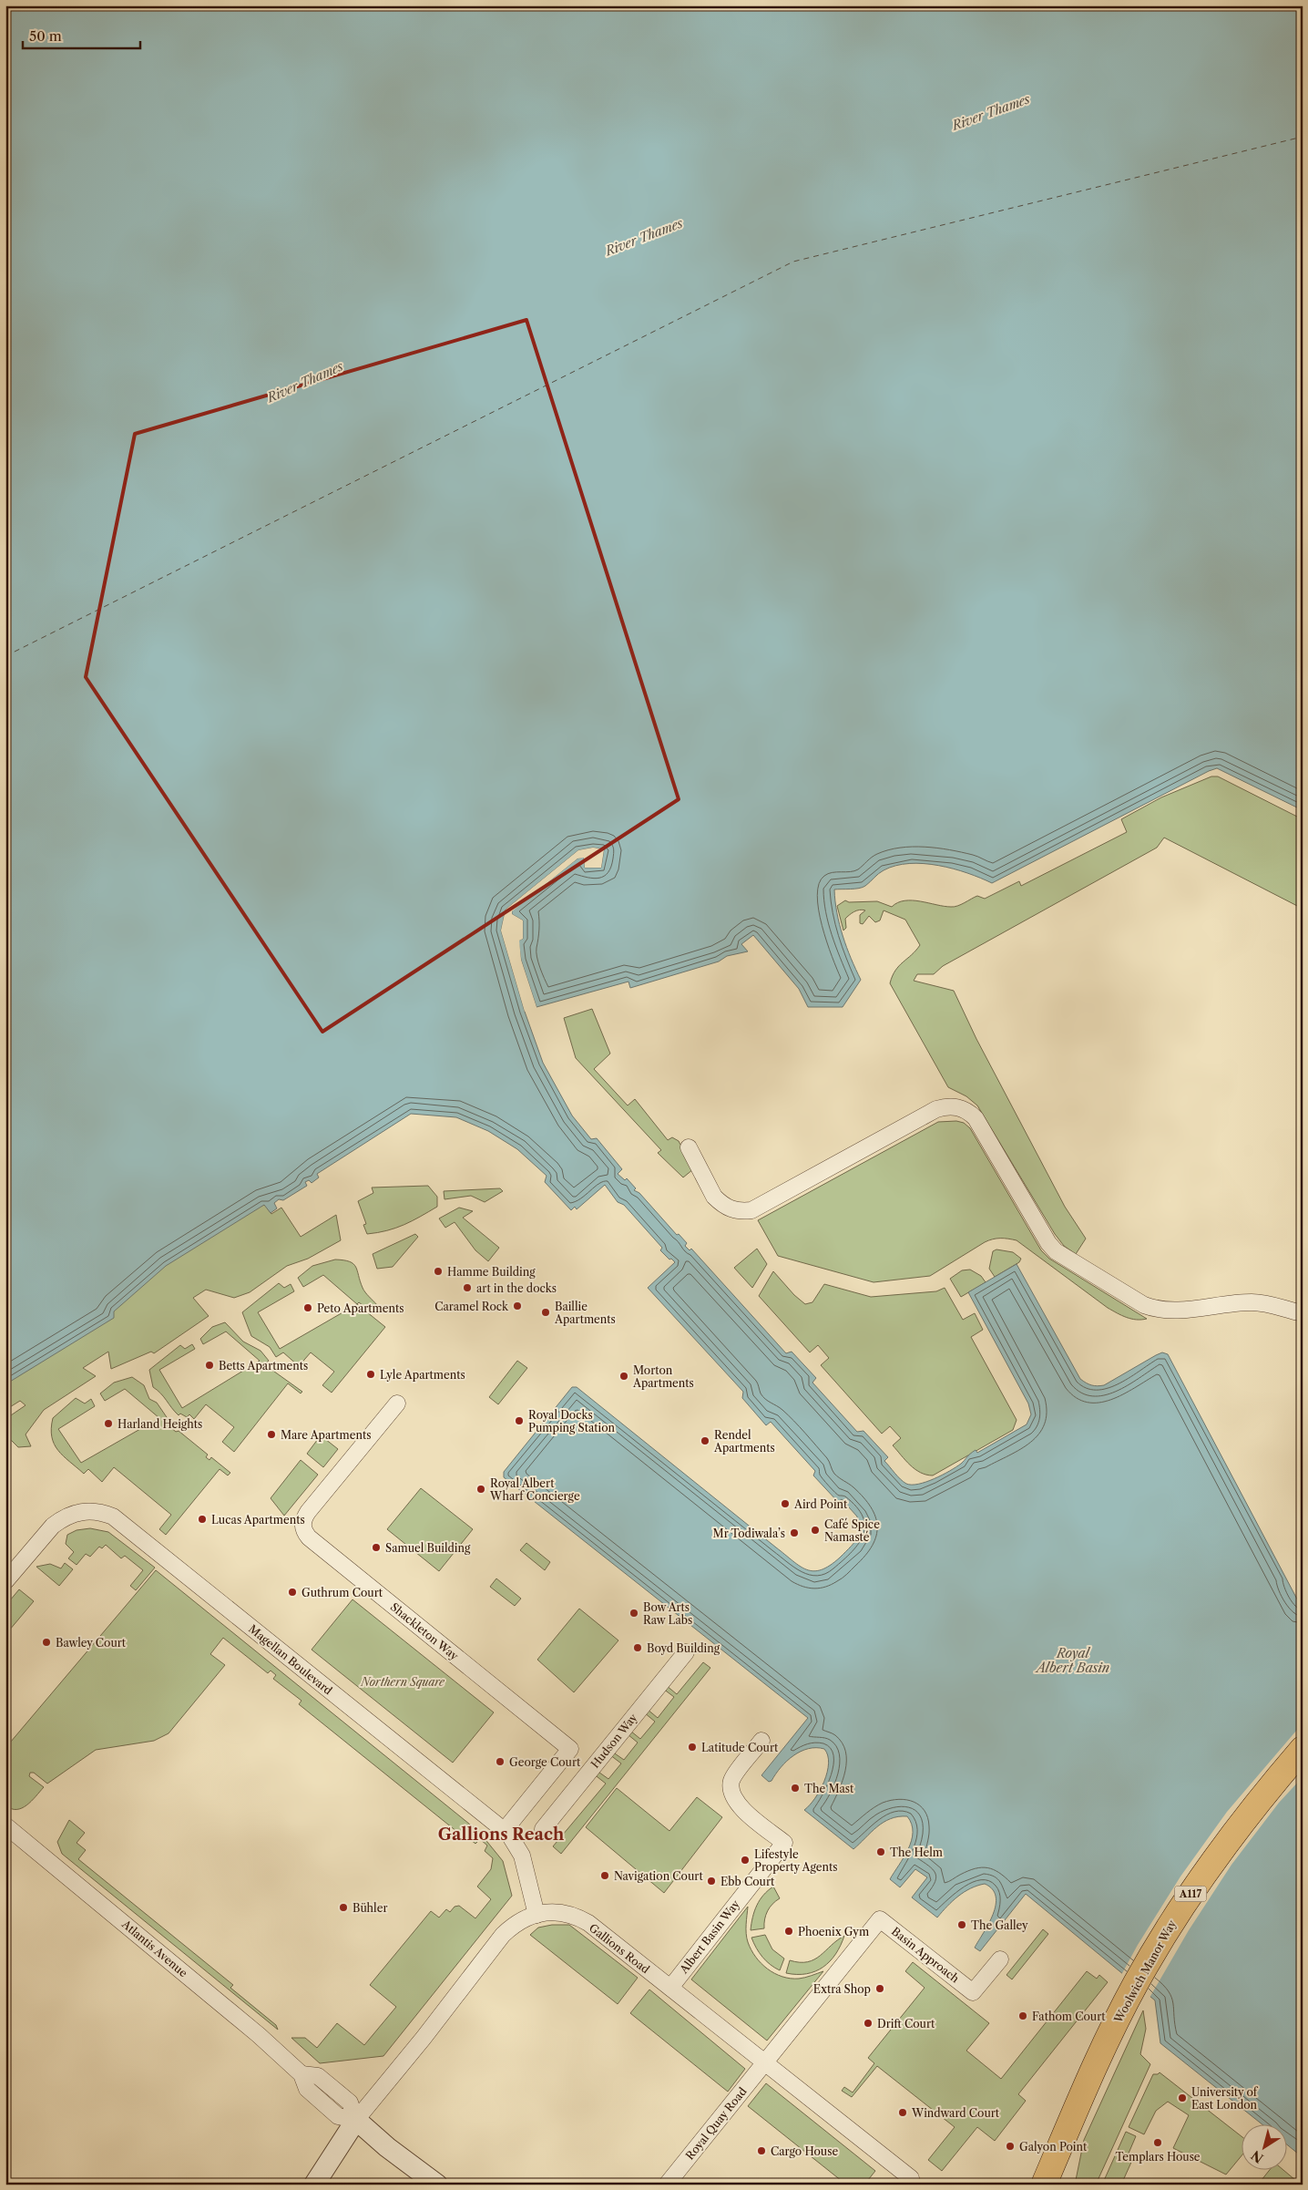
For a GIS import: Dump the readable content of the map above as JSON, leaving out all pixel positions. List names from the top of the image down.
{
  "streets": {
    "highway": ["A117", "Woolwich Manor Way"],
    "street": [
      "Shackleton Way",
      "Magellan Boulevard",
      "Hudson Way",
      "Albert Basin Way",
      "Atlantis Avenue",
      "Gallions Road",
      "Basin Approach",
      "Royal Quay Road"
    ]
  },
  "crossings": [
    ["Shackleton Way", "Magellan Boulevard"],
    ["Magellan Boulevard", "Gallions Road"],
    ["Albert Basin Way", "Gallions Road"],
    ["Atlantis Avenue", "Gallions Road"],
    ["Gallions Road", "Basin Approach"],
    ["Gallions Road", "Royal Quay Road"],
    ["Basin Approach", "Royal Quay Road"]
  ],
  "districts": ["Gallions Reach"],
  "water": ["River Thames", "Royal Albert Basin"],
  "parks": ["Northern Square"],
  "places": [
    "Hamme Building",
    "art in the docks",
    "Caramel Rock",
    "Peto Apartments",
    "Baillie Apartments",
    "Betts Apartments",
    "Lyle Apartments",
    "Morton Apartments",
    "Royal Docks Pumping Station",
    "Harland Heights",
    "Mare Apartments",
    "Rendel Apartments",
    "Royal Albert Wharf Concierge",
    "Aird Point",
    "Lucas Apartments",
    "Café Spice Namasté",
    "Mr Todiwala’s",
    "Samuel Building",
    "Guthrum Court",
    "Bow Arts Raw Labs",
    "Bawley Court",
    "Boyd Building",
    "Latitude Court",
    "George Court",
    "The Mast",
    "The Helm",
    "Lifestyle Property Agents",
    "Navigation Court",
    "Ebb Court",
    "Bühler",
    "The Galley",
    "Phoenix Gym",
    "Extra Shop",
    "Fathom Court",
    "Drift Court",
    "University of East London",
    "Windward Court",
    "Templars House",
    "Galyon Point",
    "Cargo House"
  ],
  "scale_bar": "50 m",
  "north": "bottom left"
}
